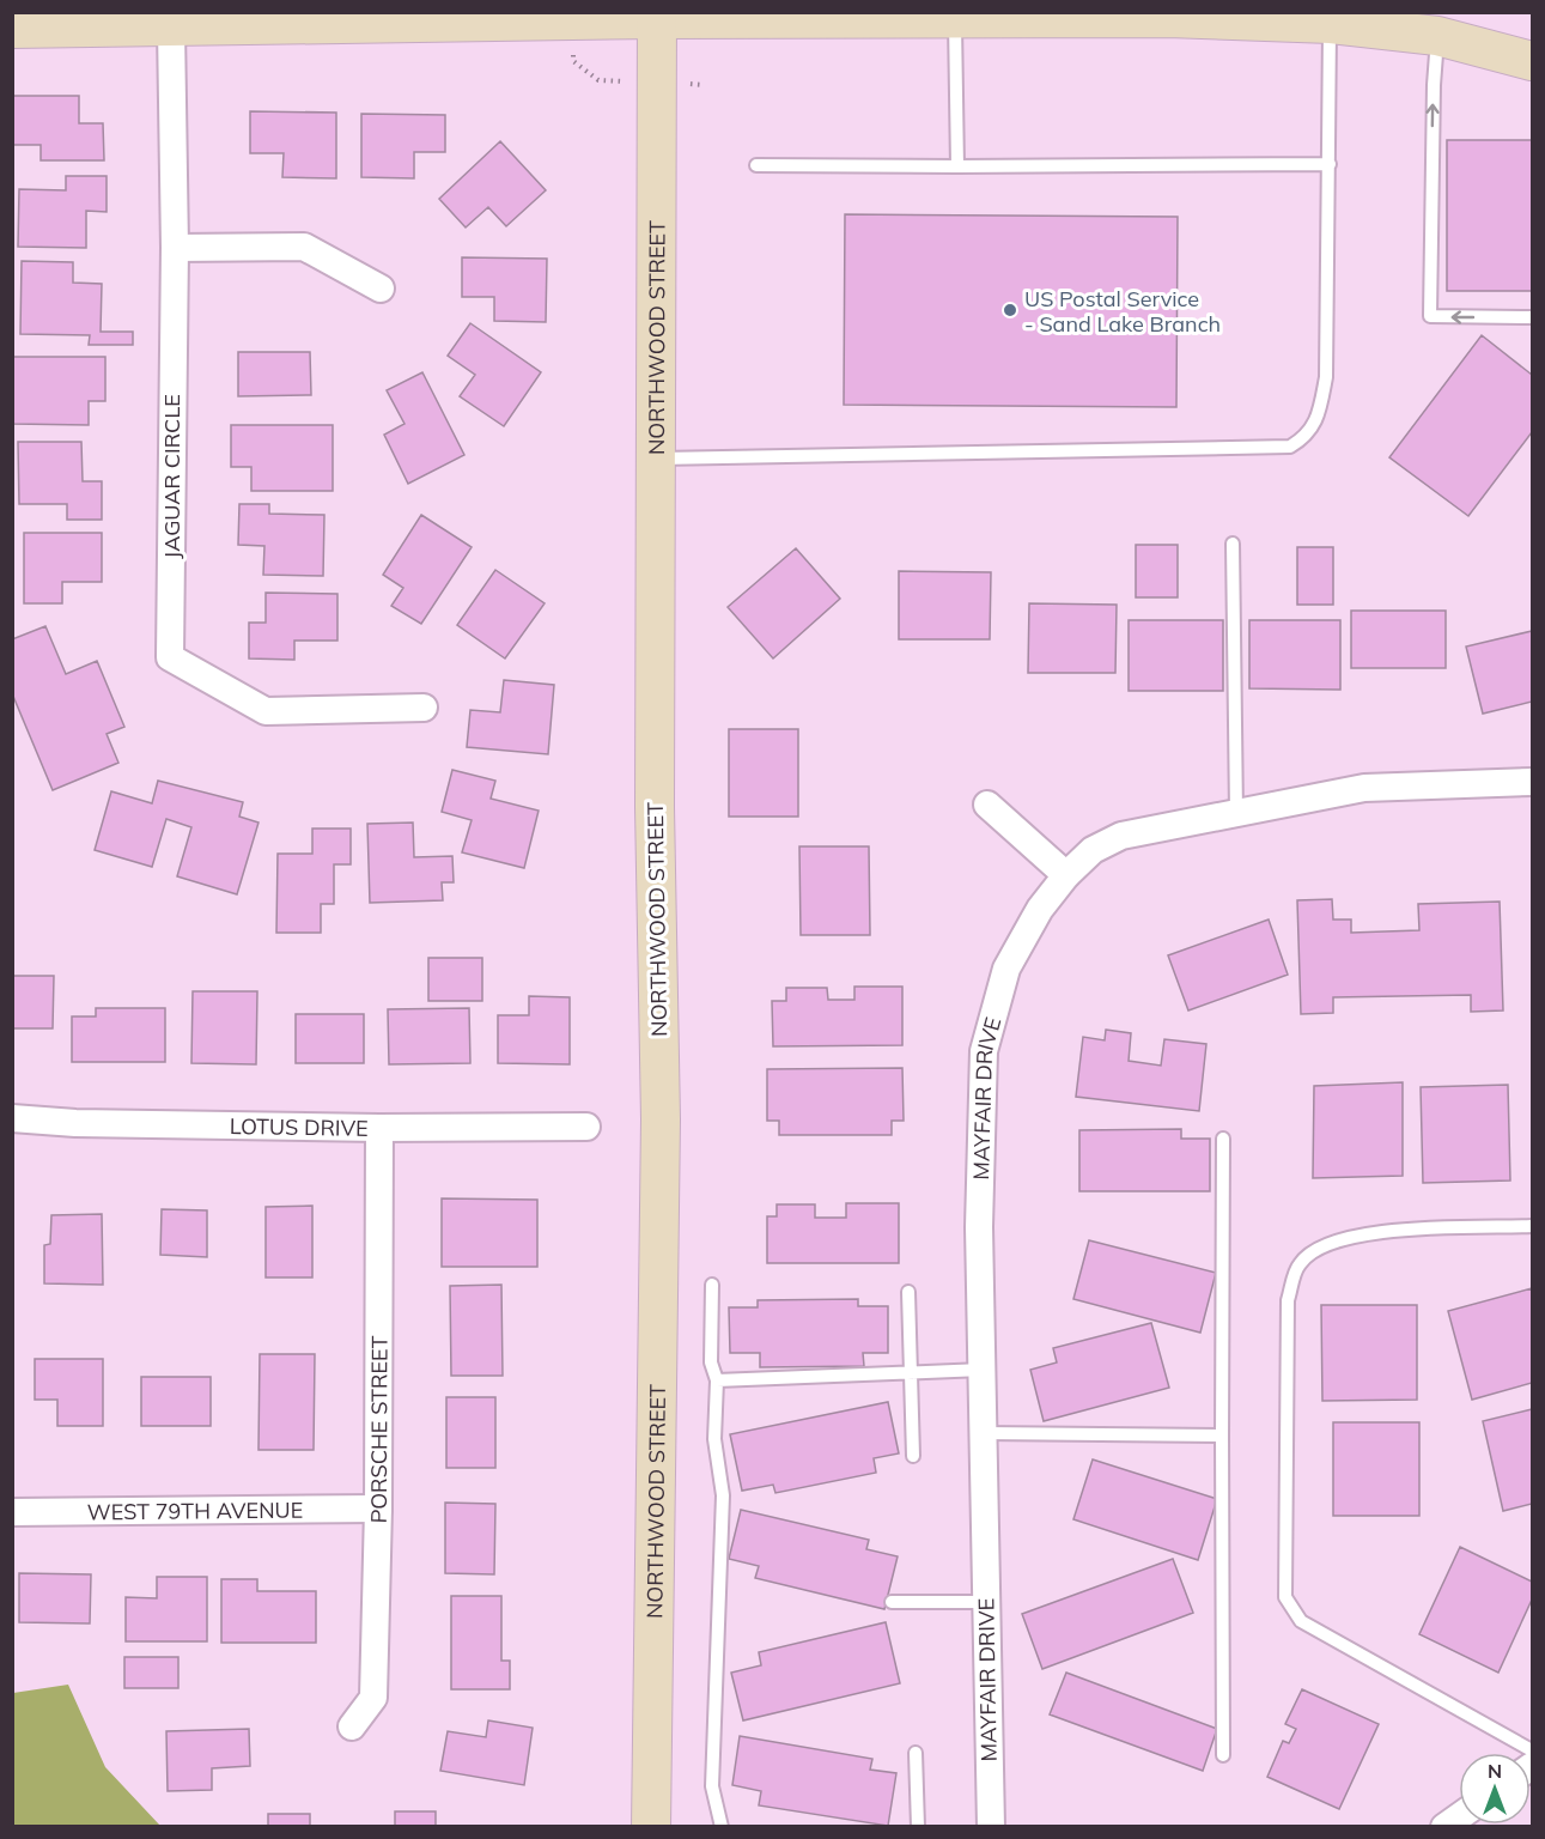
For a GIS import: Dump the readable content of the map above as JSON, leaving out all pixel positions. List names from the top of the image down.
{
  "streets": {
    "street": [
      "NORTHWOOD STREET",
      "JAGUAR CIRCLE",
      "MAYFAIR DRIVE",
      "LOTUS DRIVE",
      "PORSCHE STREET",
      "WEST 79TH AVENUE"
    ]
  },
  "crossings": [
    ["LOTUS DRIVE", "PORSCHE STREET"],
    ["PORSCHE STREET", "WEST 79TH AVENUE"]
  ],
  "places": ["US Postal Service - Sand Lake Branch"],
  "north": "top"
}
